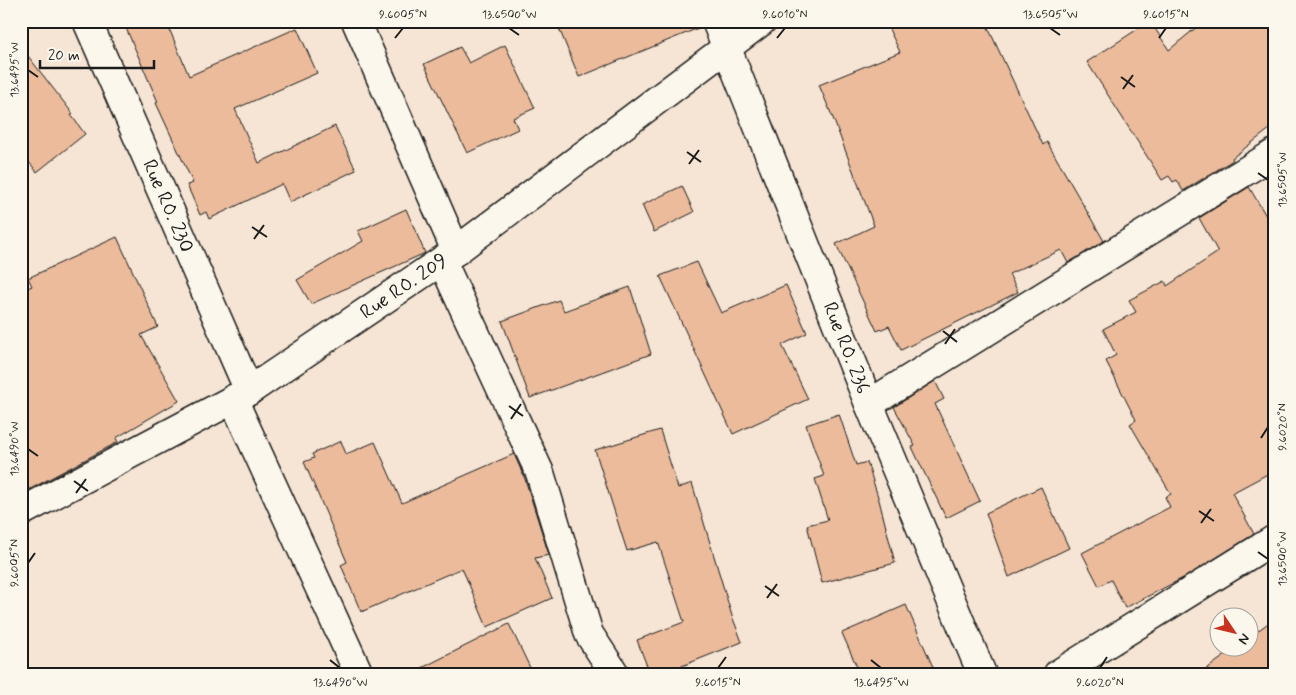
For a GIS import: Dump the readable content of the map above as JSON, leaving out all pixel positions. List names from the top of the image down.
{
  "streets": {
    "street": ["Rue RO. 230", "Rue RO. 209", "Rue RO. 236"]
  },
  "crossings": [
    ["Rue RO. 230", "Rue RO. 209"],
    ["Rue RO. 209", "Rue RO. 236"]
  ],
  "scale_bar": "20 m",
  "north": "bottom right",
  "coordinates": [
    "9.6005°N",
    "13.6500°W",
    "9.6010°N",
    "13.6505°W",
    "9.6015°N",
    "13.6495°W",
    "9.6020°N",
    "13.6490°W"
  ]
}
